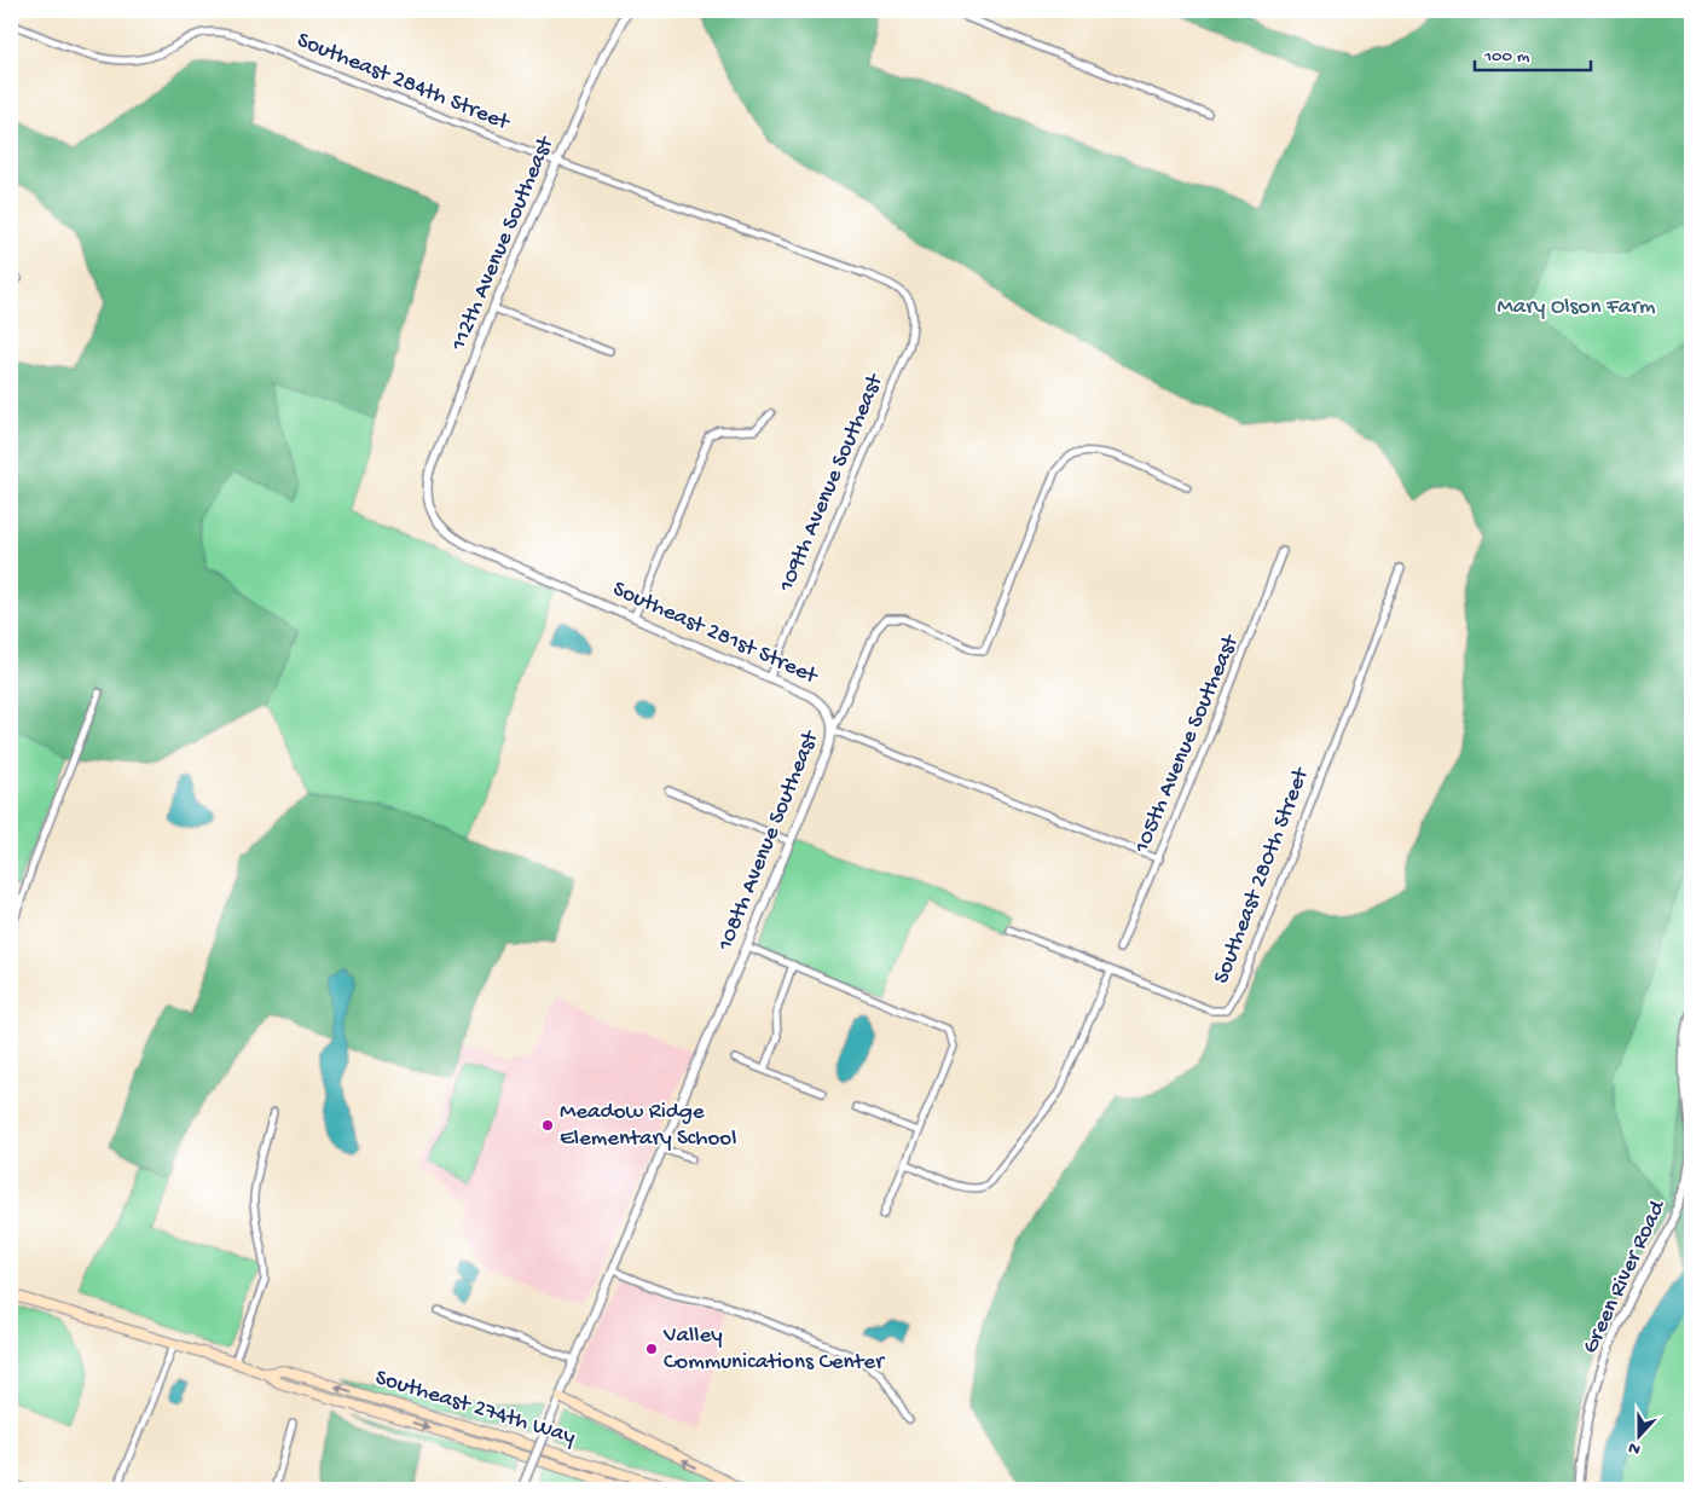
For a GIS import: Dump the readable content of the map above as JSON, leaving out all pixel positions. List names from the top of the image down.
{
  "streets": {
    "main road": ["Southeast 274th Way"],
    "street": [
      "Southeast 284th Street",
      "112th Avenue Southeast",
      "109th Avenue Southeast",
      "Southeast 281st Street",
      "105th Avenue Southeast",
      "108th Avenue Southeast",
      "Southeast 280th Street",
      "Green River Road"
    ]
  },
  "crossings": [
    ["Southeast 284th Street", "112th Avenue Southeast"],
    ["Southeast 284th Street", "109th Avenue Southeast"],
    ["112th Avenue Southeast", "Southeast 281st Street"],
    ["109th Avenue Southeast", "Southeast 281st Street"],
    ["Southeast 281st Street", "108th Avenue Southeast"]
  ],
  "parks": ["Mary Olson Farm"],
  "places": ["Meadow Ridge Elementary School", "Valley Communications Center"],
  "scale_bar": "100 m",
  "north": "bottom"
}
